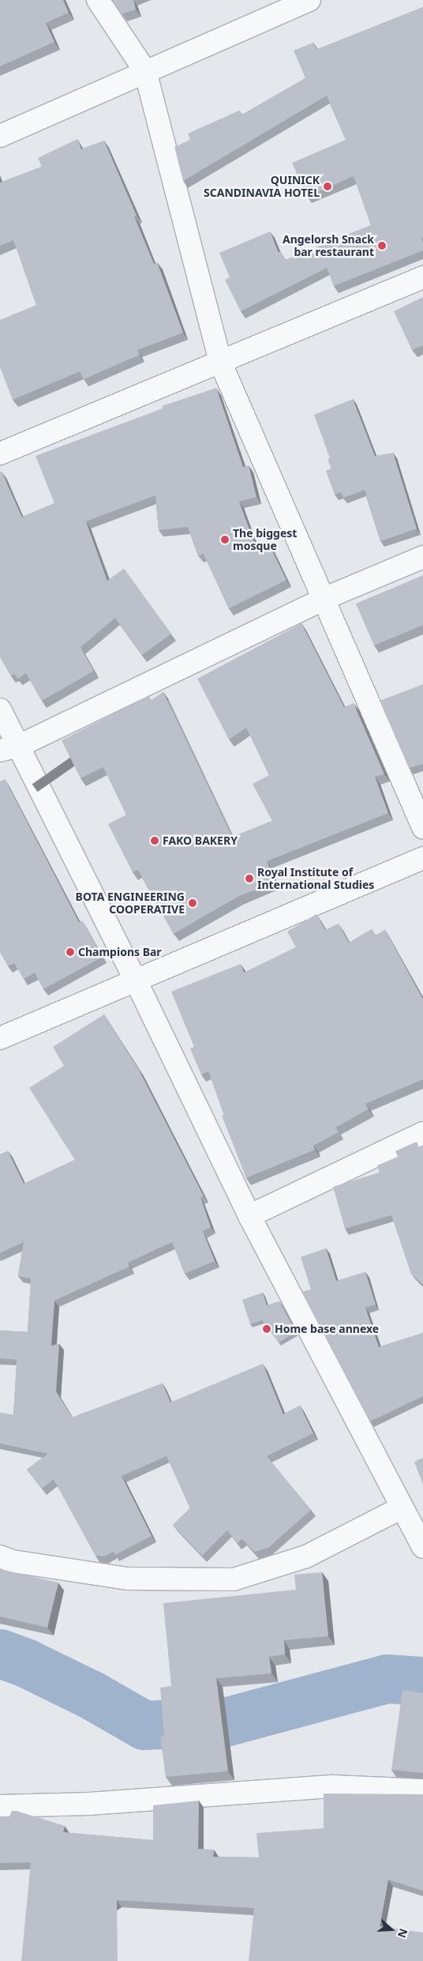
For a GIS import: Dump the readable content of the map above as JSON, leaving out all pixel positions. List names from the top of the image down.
{
  "places": [
    "QUINICK SCANDINAVIA HOTEL",
    "Angelorsh Snack bar restaurant",
    "The biggest mosque",
    "FAKO BAKERY",
    "Royal Institute of International Studies",
    "BOTA ENGINEERING COOPERATIVE",
    "Champions Bar",
    "Home base annexe"
  ],
  "north": "right"
}
